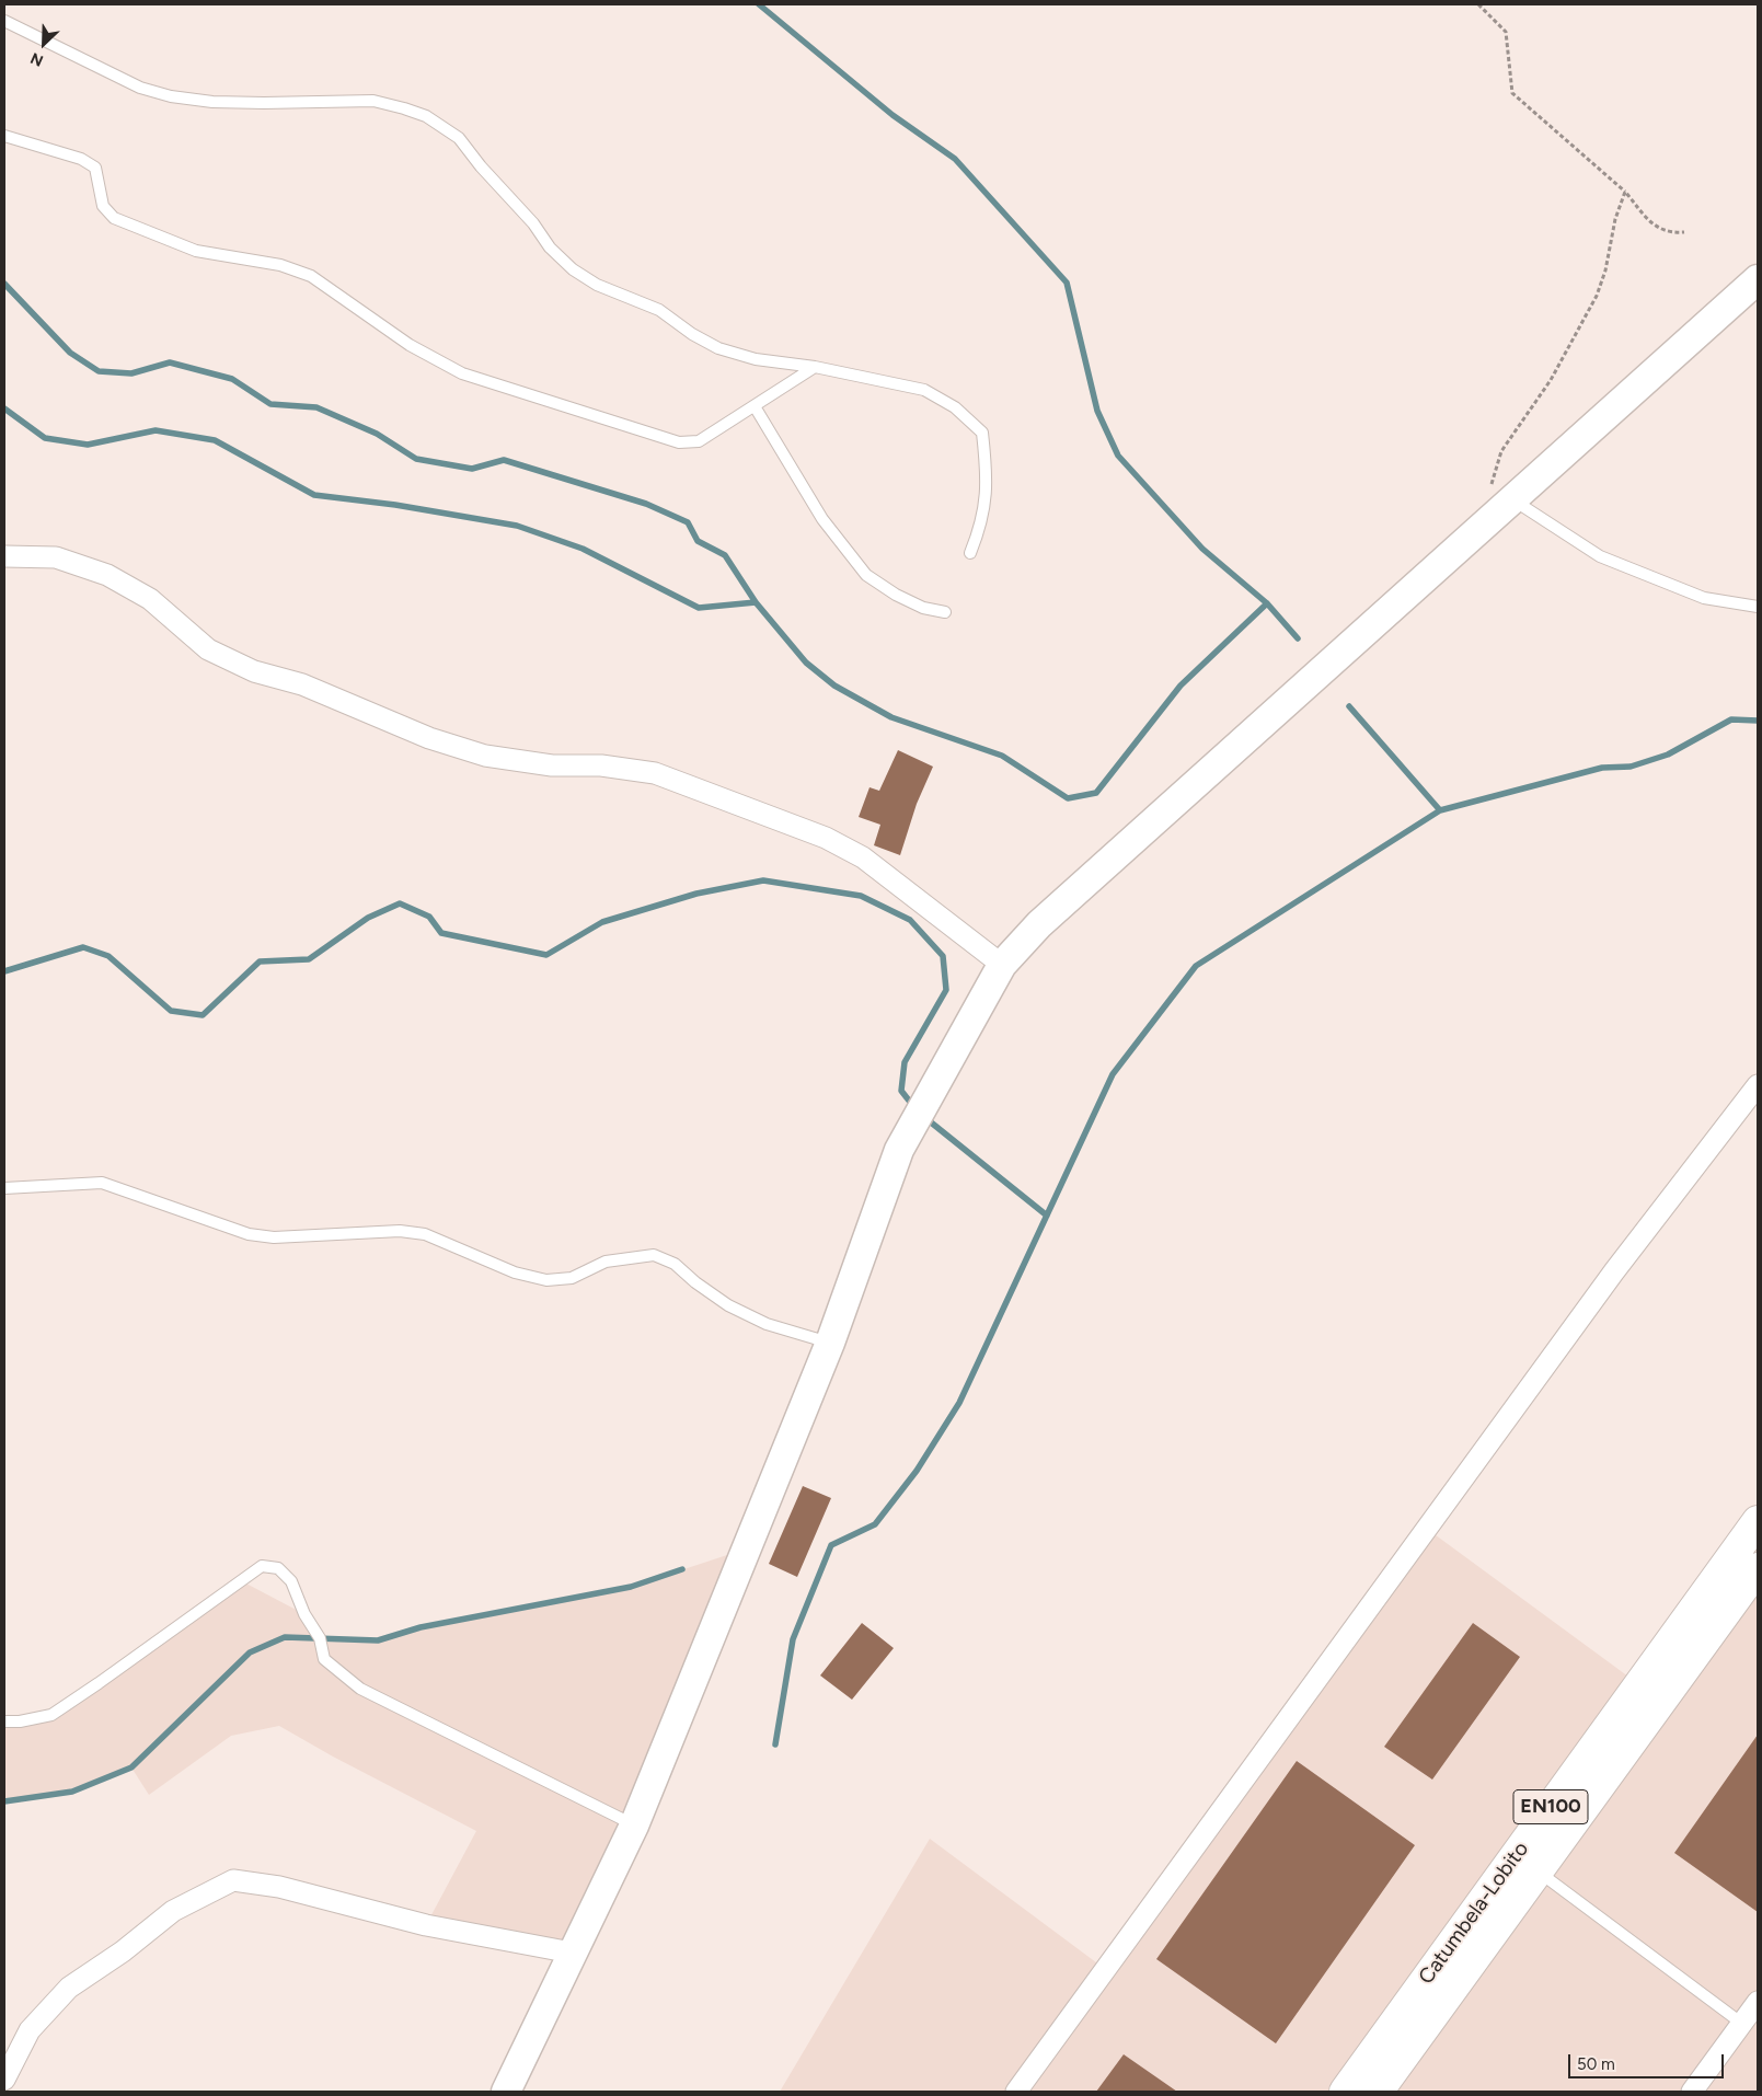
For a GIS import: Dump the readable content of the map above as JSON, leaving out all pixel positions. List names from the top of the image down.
{
  "streets": {
    "highway": ["EN100", "Catumbela-Lobito"]
  },
  "scale_bar": "50 m",
  "north": "bottom left"
}
